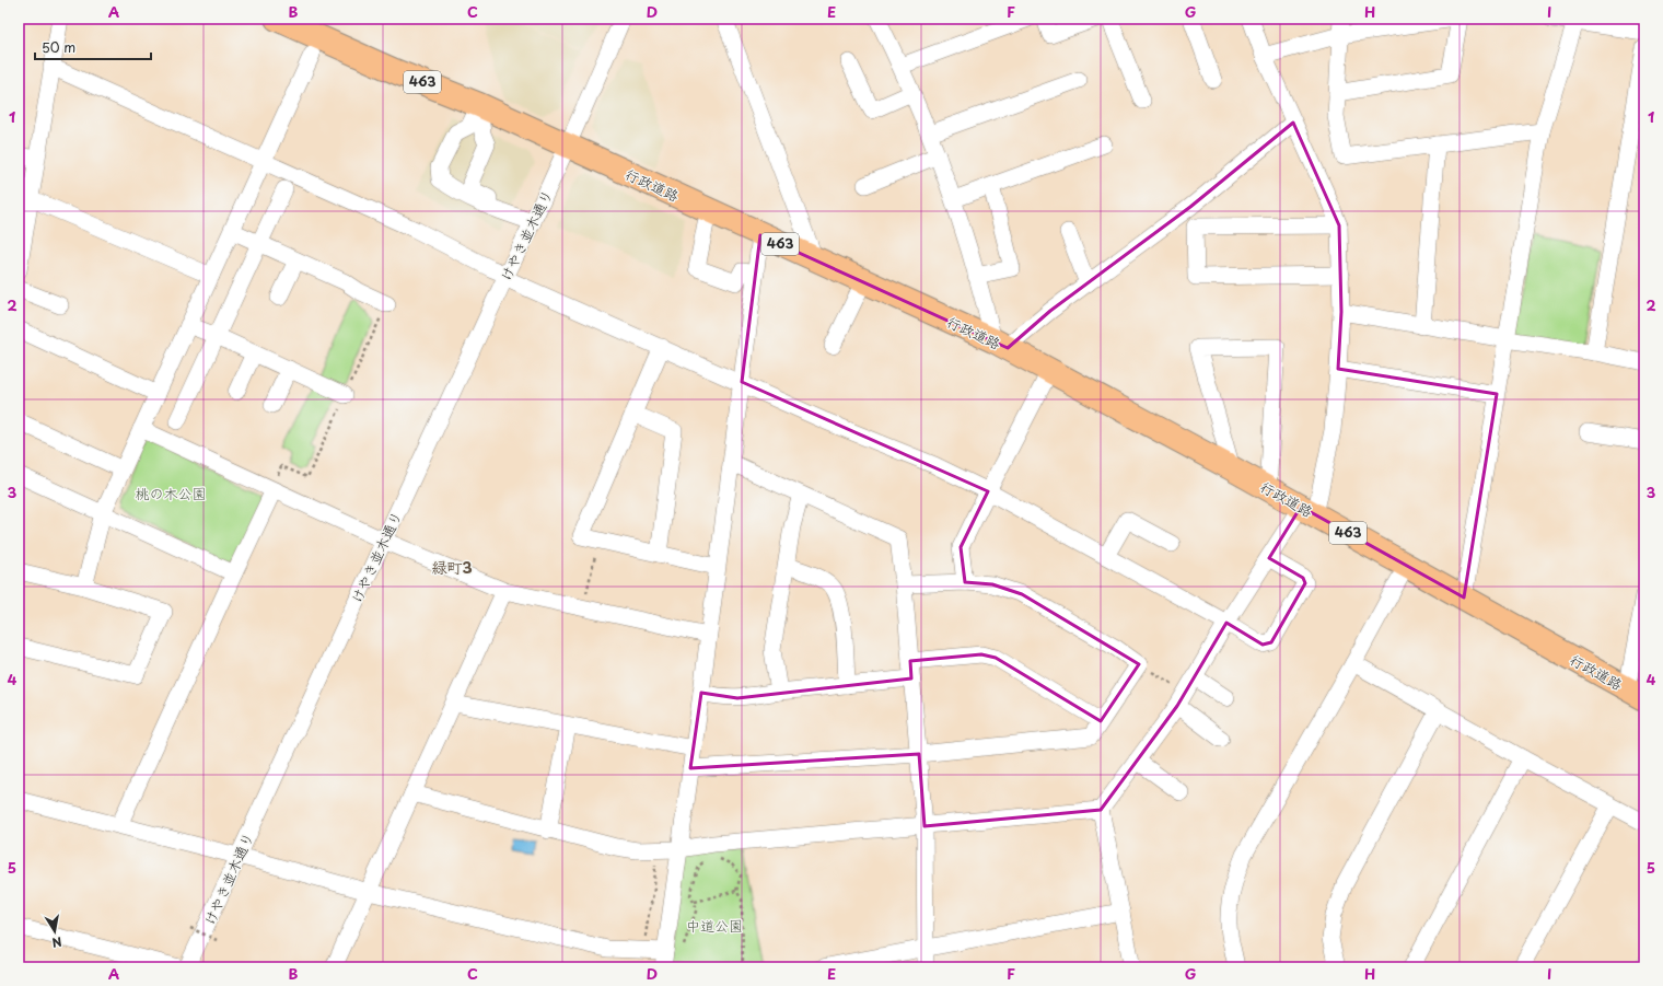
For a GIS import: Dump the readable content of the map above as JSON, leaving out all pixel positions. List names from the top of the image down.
{
  "streets": {
    "highway": ["463", "行政道路"],
    "street": ["けやき並木通り"]
  },
  "crossings": [
    ["行政道路", "けやき並木通り"]
  ],
  "districts": ["緑町3"],
  "parks": ["桃の木公園", "中道公園"],
  "scale_bar": "50 m",
  "north": "bottom",
  "grid": {
    "columns": [
      "A",
      "B",
      "C",
      "D",
      "E",
      "F",
      "G",
      "H",
      "I"
    ],
    "rows": [
      "1",
      "2",
      "3",
      "4",
      "5"
    ]
  }
}
